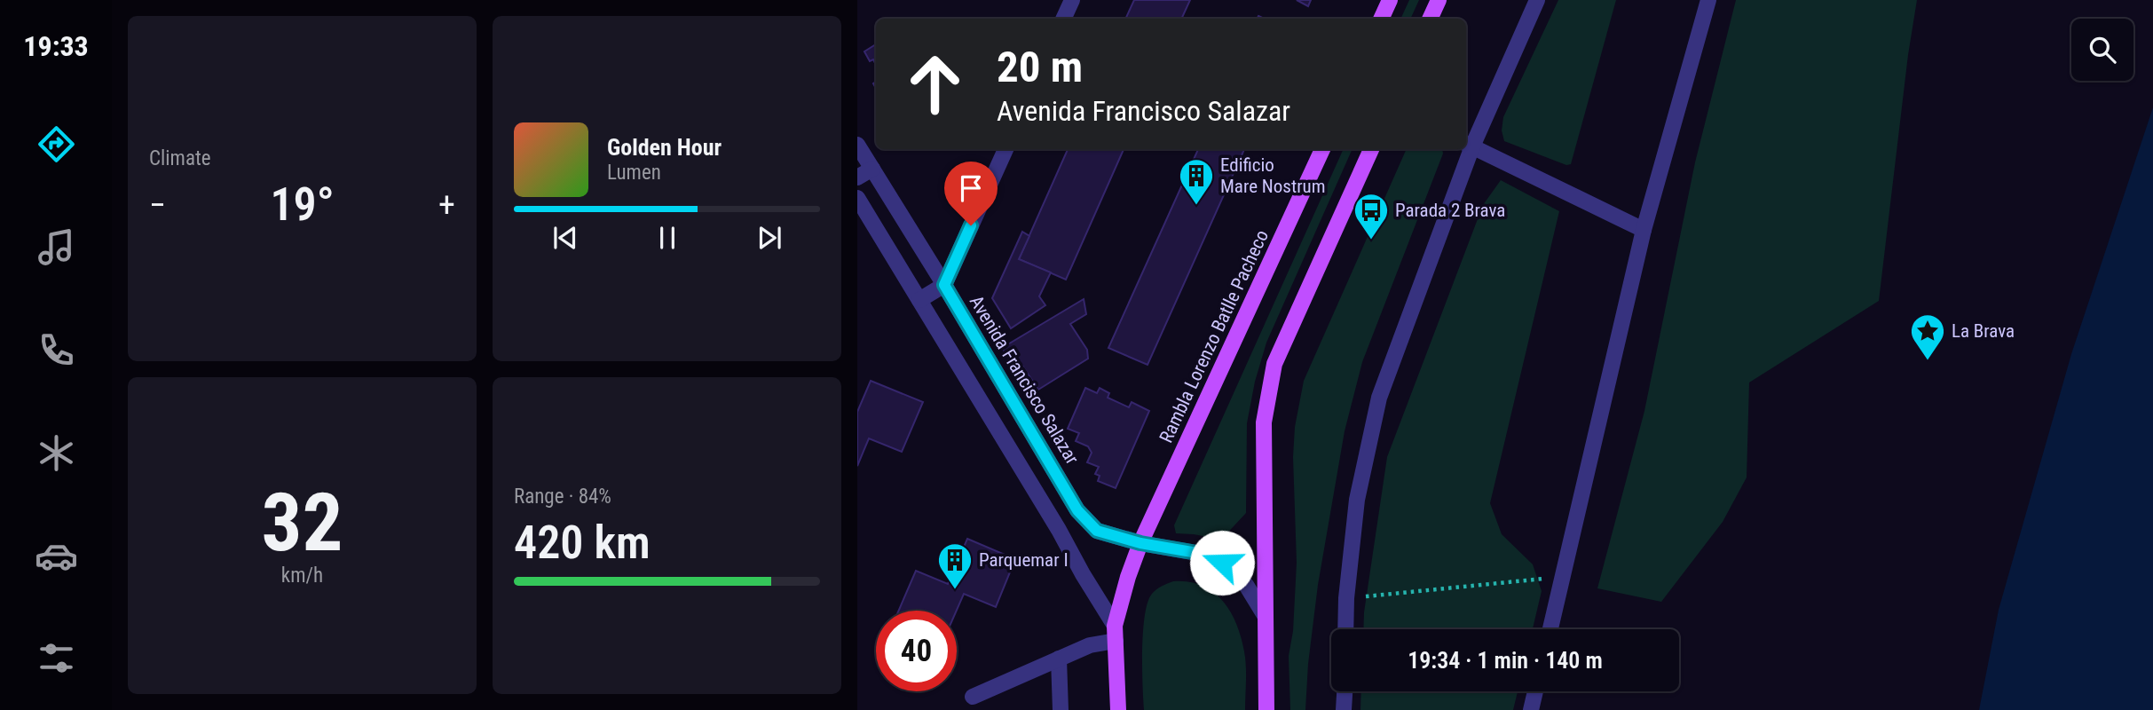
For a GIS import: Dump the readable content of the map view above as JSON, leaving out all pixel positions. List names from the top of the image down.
{
  "streets": {
    "main road": ["Rambla Lorenzo Batlle Pacheco"],
    "street": ["Avenida Francisco Salazar"]
  },
  "crossings": [
    ["Rambla Lorenzo Batlle Pacheco", "Avenida Francisco Salazar"]
  ],
  "places": {
    "building": ["Edificio Mare Nostrum", "Parquemar I"],
    "bus stop": ["Parada 2 Brava"],
    "place": ["La Brava"]
  },
  "page": {
    "tabs": "19:33",
    "tile": [
      "Climate",
      ["32", "km/h"],
      ["Range · 84%", "420 km"]
    ],
    "turn": ["20 m", "Avenida Francisco Salazar"],
    "song": ["Golden Hour", "Lumen"],
    "heat": ["−", "19°", "+"],
    "limit": "40",
    "trip": "19:34 · 1 min · 140 m"
  }
}
